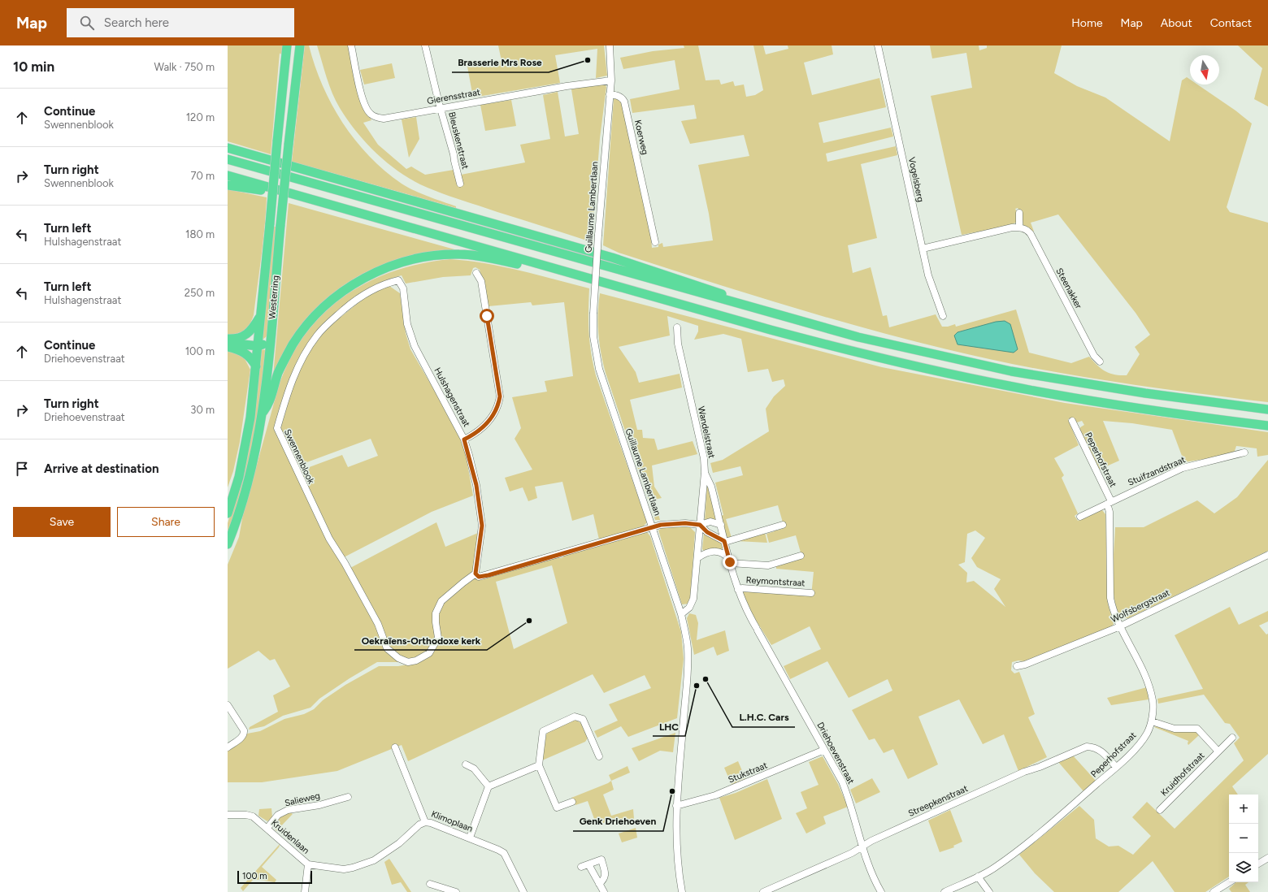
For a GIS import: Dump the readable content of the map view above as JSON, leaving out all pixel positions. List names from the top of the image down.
{
  "streets": {
    "highway": ["Westerring"],
    "street": [
      "Gierensstraat",
      "Koerweg",
      "Bleuskenstraat",
      "Vogelsberg",
      "Guillaume Lambertlaan",
      "Steenakker",
      "Hulshagenstraat",
      "Wandelstraat",
      "Swennenblook",
      "Peperhofstraat",
      "Stuifzandstraat",
      "Reymontstraat",
      "Wolfsbergstraat",
      "Driehoevenstraat",
      "Stukstraat",
      "Kruidhofstraat",
      "Salieweg",
      "Streepkenstraat",
      "Klimoplaan",
      "Kruidenlaan"
    ]
  },
  "crossings": [
    ["Gierensstraat", "Bleuskenstraat"],
    ["Koerweg", "Guillaume Lambertlaan"],
    ["Guillaume Lambertlaan", "Wandelstraat"],
    ["Guillaume Lambertlaan", "Stukstraat"],
    ["Hulshagenstraat", "Swennenblook"],
    ["Wandelstraat", "Driehoevenstraat"],
    ["Peperhofstraat", "Stuifzandstraat"],
    ["Peperhofstraat", "Wolfsbergstraat"],
    ["Peperhofstraat", "Kruidhofstraat"],
    ["Peperhofstraat", "Streepkenstraat"],
    ["Reymontstraat", "Driehoevenstraat"],
    ["Driehoevenstraat", "Stukstraat"],
    ["Driehoevenstraat", "Streepkenstraat"],
    ["Salieweg", "Kruidenlaan"],
    ["Klimoplaan", "Kruidenlaan"]
  ],
  "places": [
    "Brasserie Mrs Rose",
    "Oekraïens-Orthodoxe kerk",
    "L.H.C. Cars",
    "LHC",
    "Genk Driehoeven"
  ],
  "scale_bar": "100 m",
  "north": "bottom",
  "page": {
    "header": "Map",
    "search": "Search here",
    "nav": [
      "Home",
      "Map",
      "About",
      "Contact"
    ],
    "heading": ["10 min", "Walk · 750 m"],
    "list": [
      ["Continue", "Swennenblook", "120 m"],
      ["Turn right", "Swennenblook", "70 m"],
      ["Turn left", "Hulshagenstraat", "180 m"],
      ["Turn left", "Hulshagenstraat", "250 m"],
      ["Continue", "Driehoevenstraat", "100 m"],
      ["Turn right", "Driehoevenstraat", "30 m"],
      "Arrive at destination"
    ],
    "buttons": ["Save", "Share"],
    "map_buttons": ["+", "−"],
    "scale": "100 m"
  }
}
